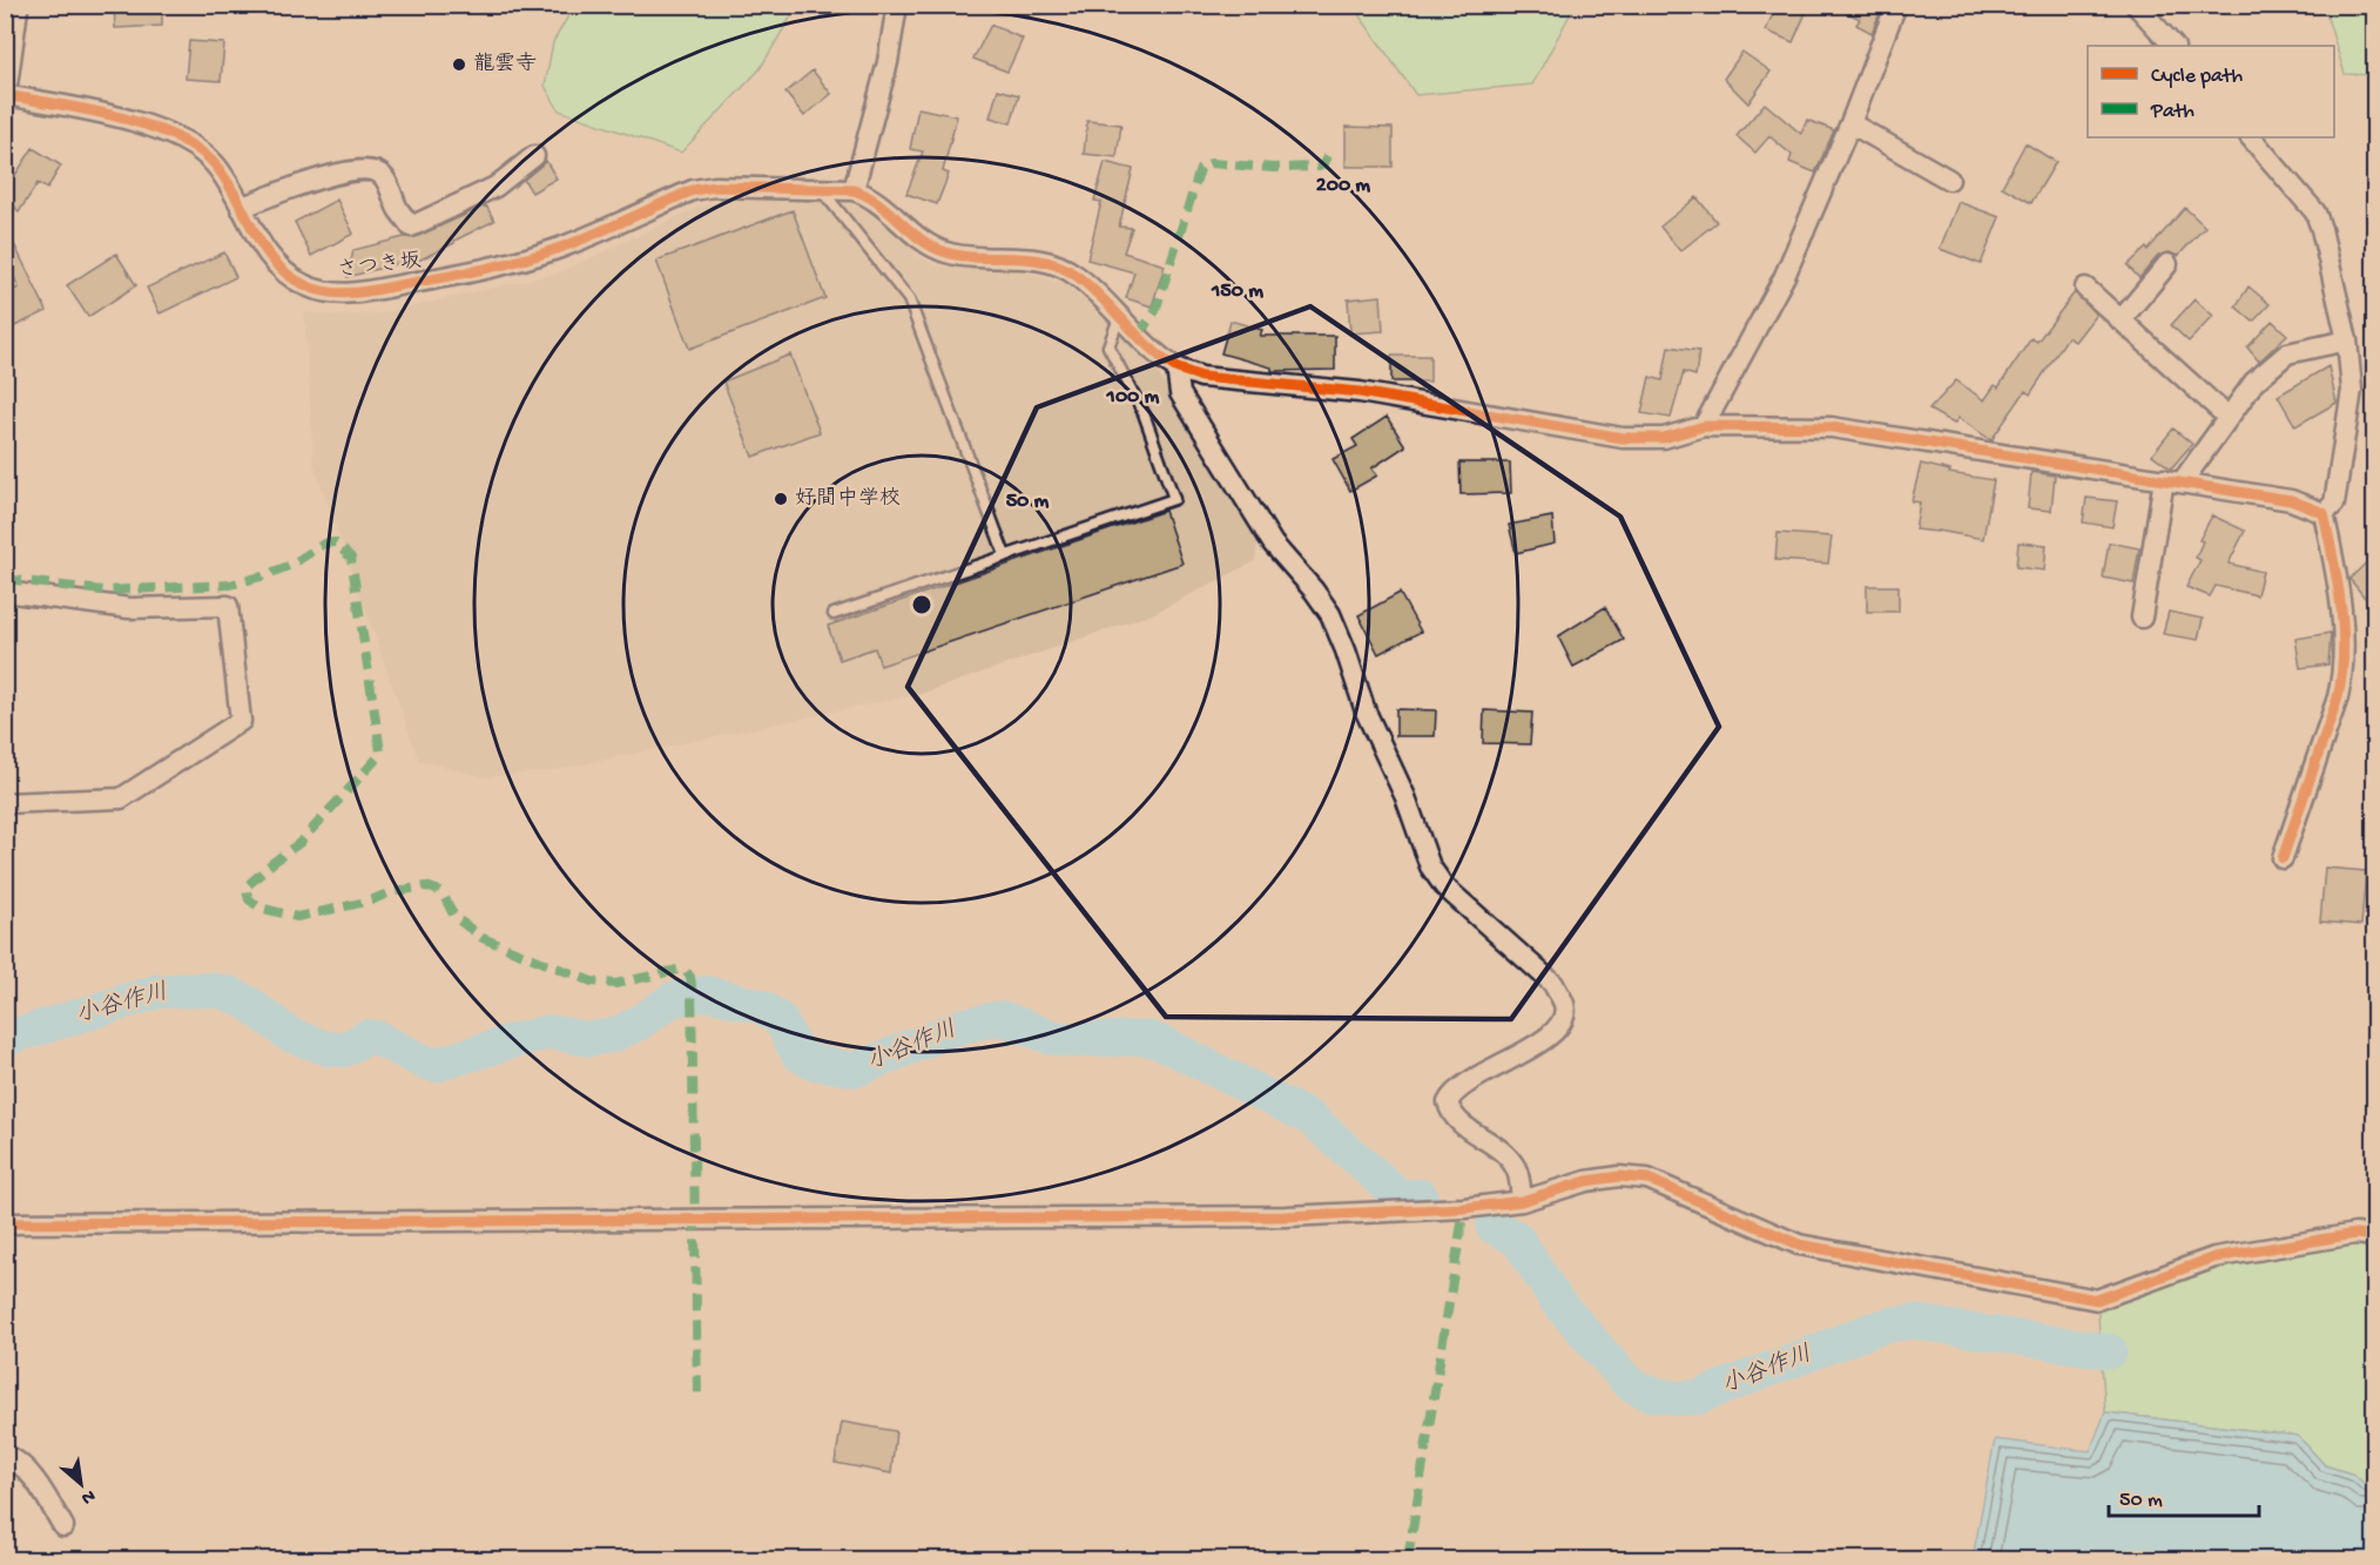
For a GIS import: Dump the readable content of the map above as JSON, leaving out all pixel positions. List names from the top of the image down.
{
  "streets": {
    "street": ["さつき坂"]
  },
  "water": ["小谷作川"],
  "places": ["龍雲寺", "好間中学校"],
  "legend": ["Cycle path", "Path"],
  "scale_bar": "50 m",
  "north": "bottom right",
  "rings": [
    "200 m",
    "150 m",
    "100 m",
    "50 m"
  ]
}
